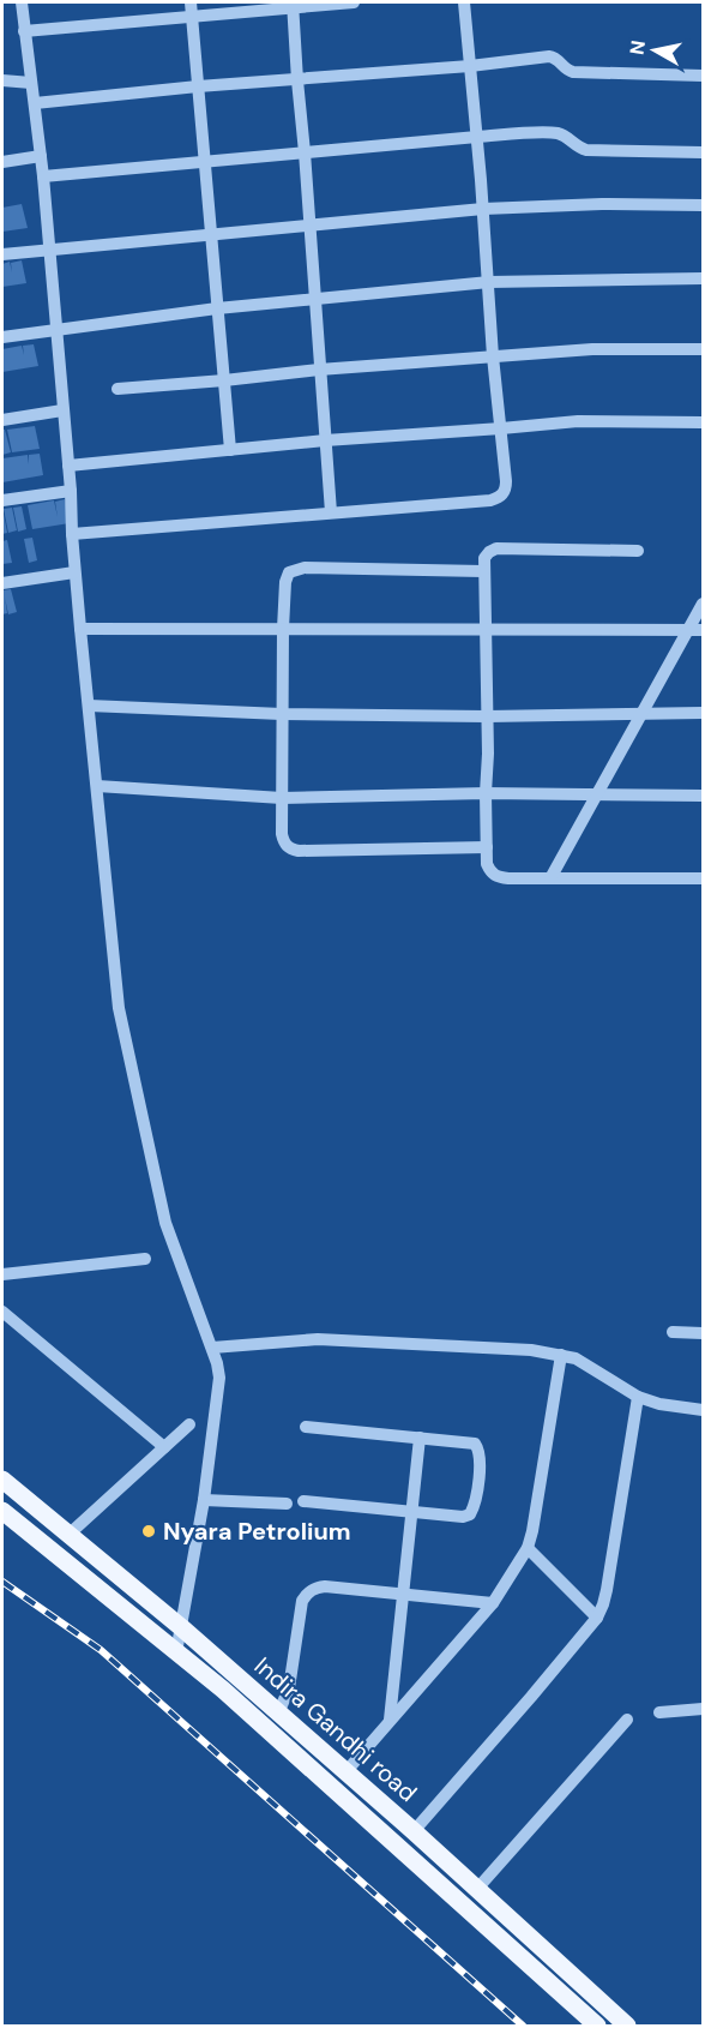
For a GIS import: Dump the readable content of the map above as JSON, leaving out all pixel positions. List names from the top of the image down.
{
  "streets": {
    "main road": ["Indira Gandhi road"]
  },
  "places": ["Nyara Petrolium"],
  "north": "left"
}
